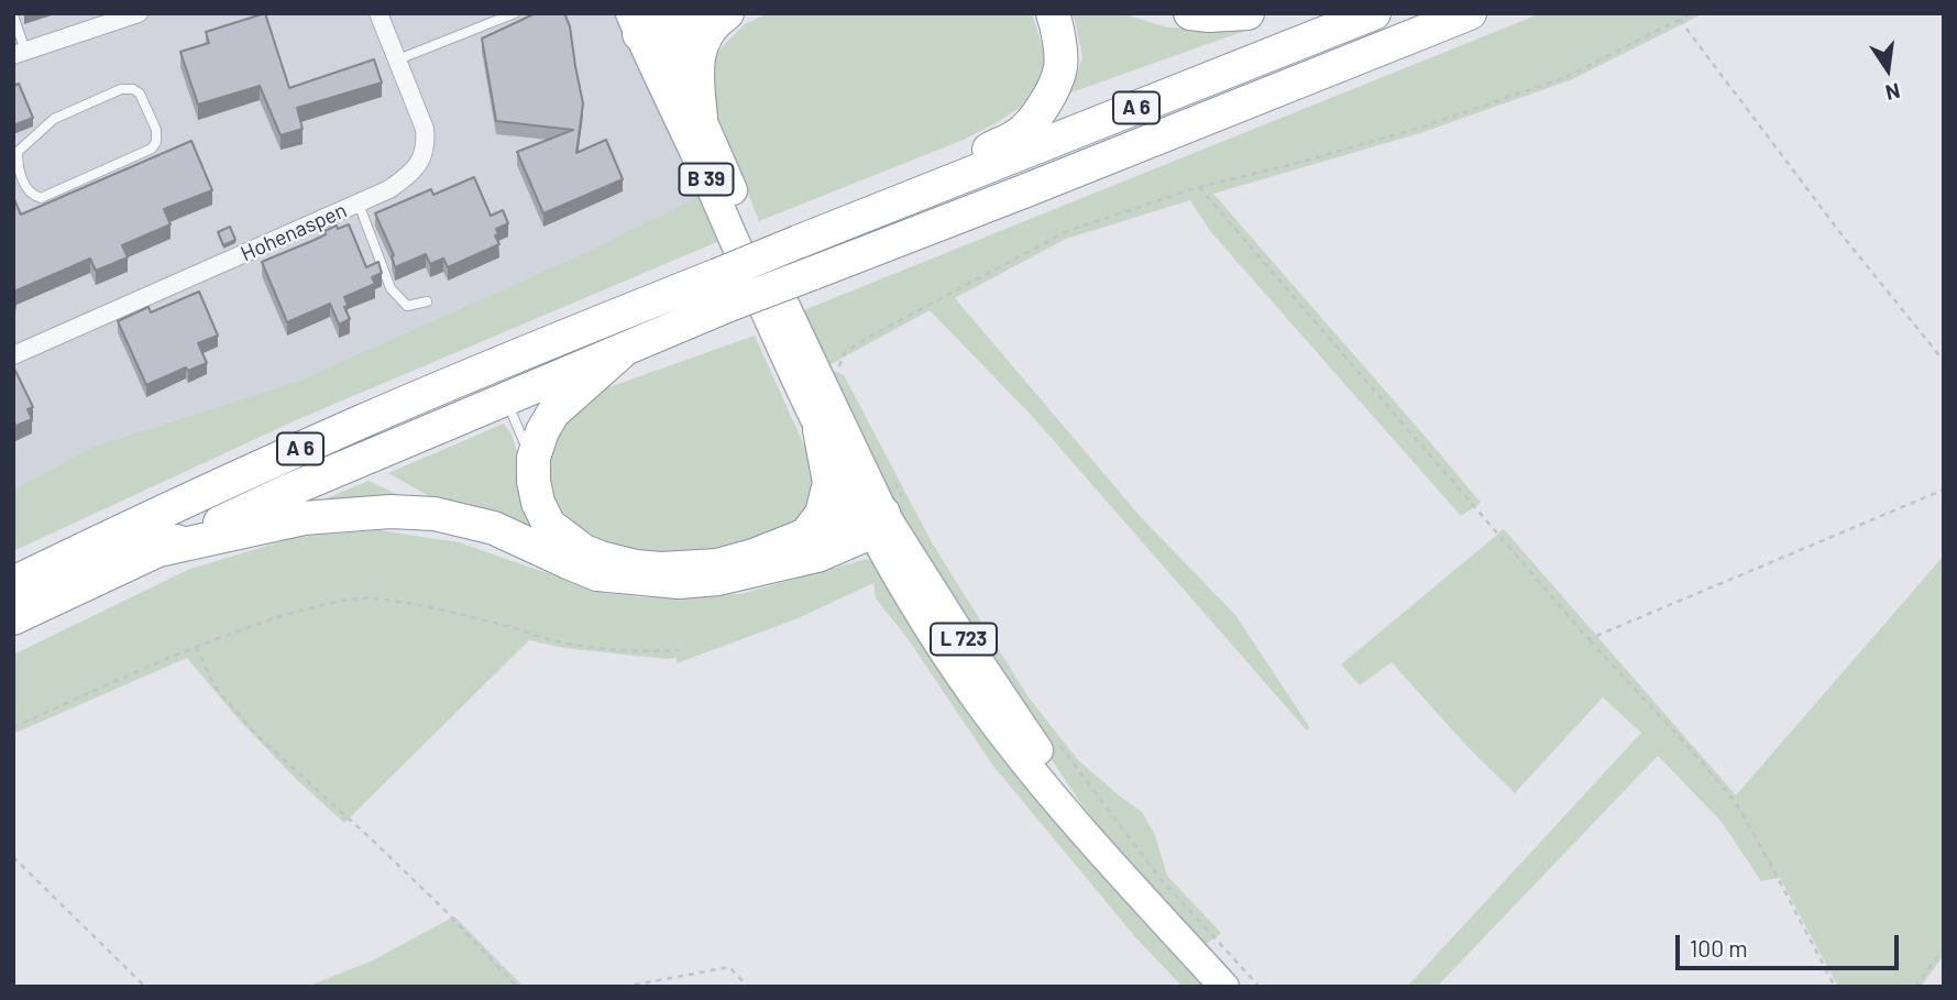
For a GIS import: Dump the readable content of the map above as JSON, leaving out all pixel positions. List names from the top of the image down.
{
  "streets": {
    "highway": ["A 6"],
    "main road": ["B 39", "L 723"],
    "street": ["Hohenaspen"]
  },
  "crossings": [
    ["B 39", "L 723"]
  ],
  "scale_bar": "100 m",
  "north": "bottom"
}
